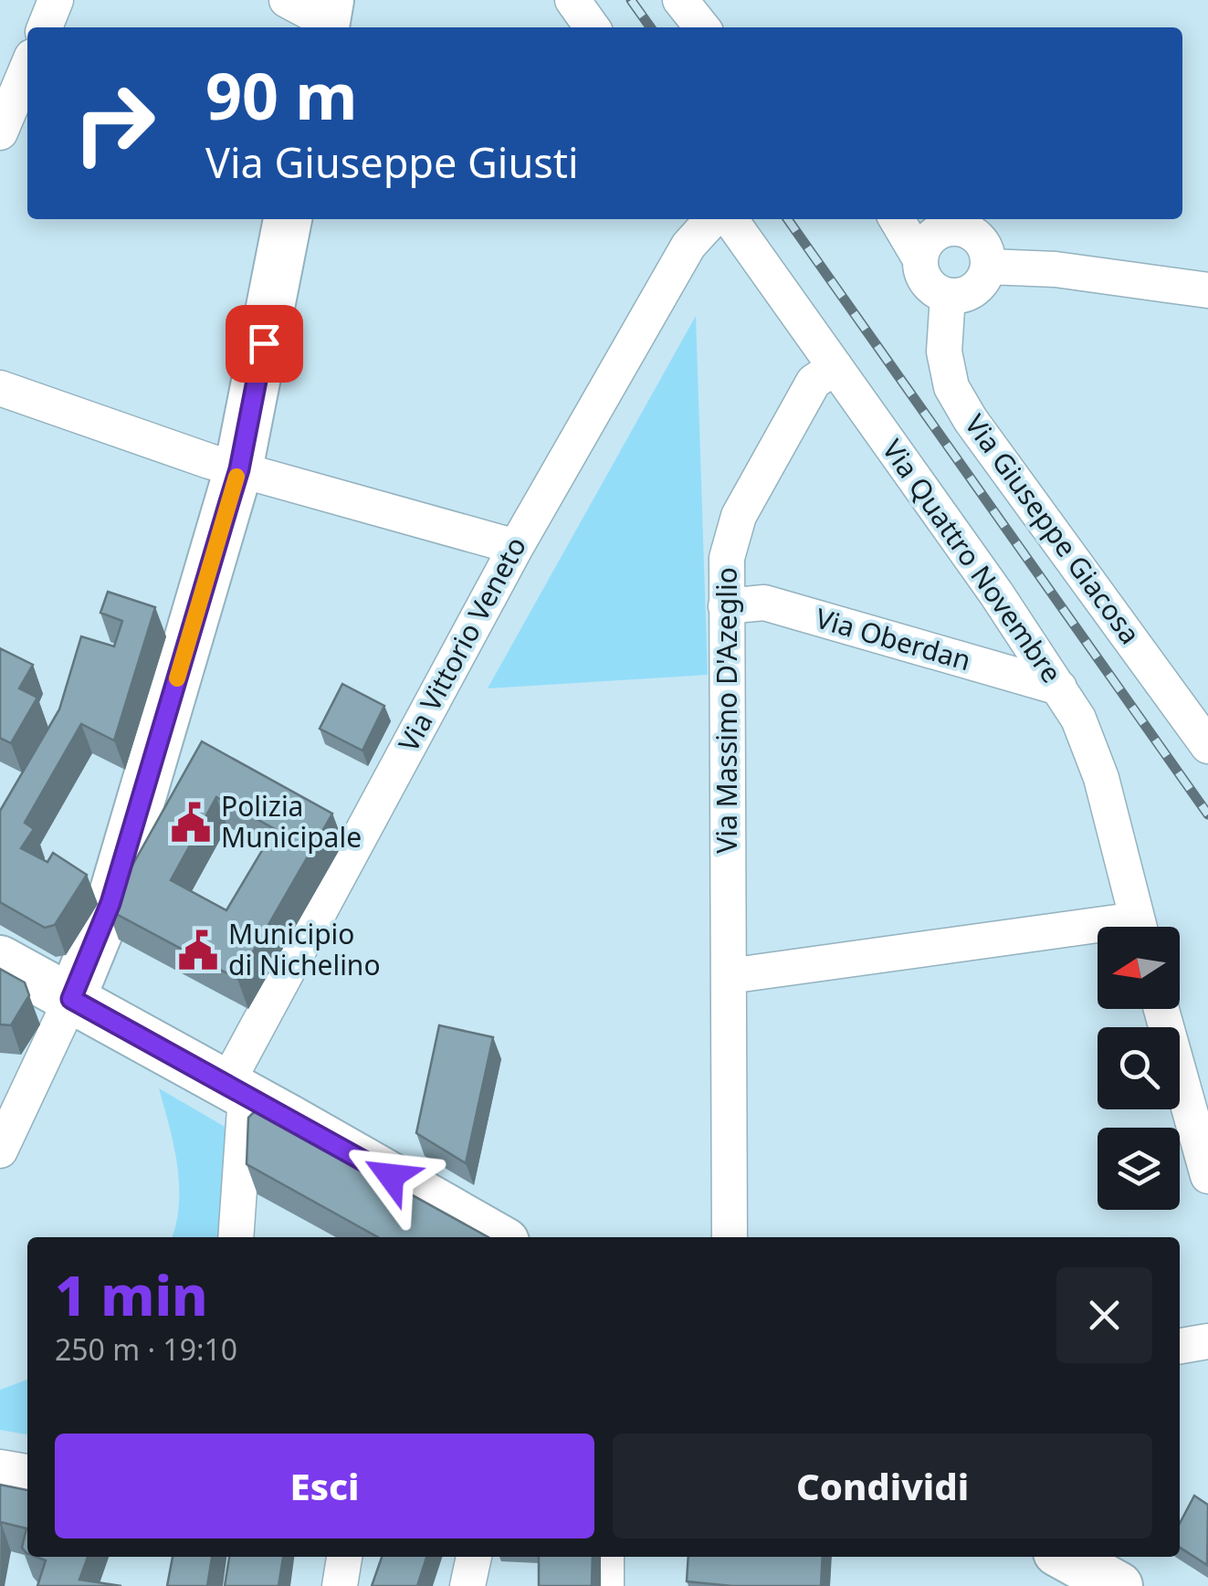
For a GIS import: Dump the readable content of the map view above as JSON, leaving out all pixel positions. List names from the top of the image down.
{
  "streets": {
    "street": [
      "Via Giuseppe Giacosa",
      "Via Quattro Novembre",
      "Via Oberdan",
      "Via Vittorio Veneto",
      "Via Massimo D'Azeglio"
    ]
  },
  "crossings": [
    ["Via Quattro Novembre", "Via Oberdan"],
    ["Via Quattro Novembre", "Via Massimo D'Azeglio"],
    ["Via Oberdan", "Via Massimo D'Azeglio"]
  ],
  "places": {
    "public building": ["Polizia Municipale", "Municipio di Nichelino"]
  },
  "north": "left",
  "page": {
    "turn": ["90 m", "Via Giuseppe Giusti"],
    "heading": ["1 min", "250 m · 19:10"],
    "buttons": ["Esci", "Condividi"]
  }
}
